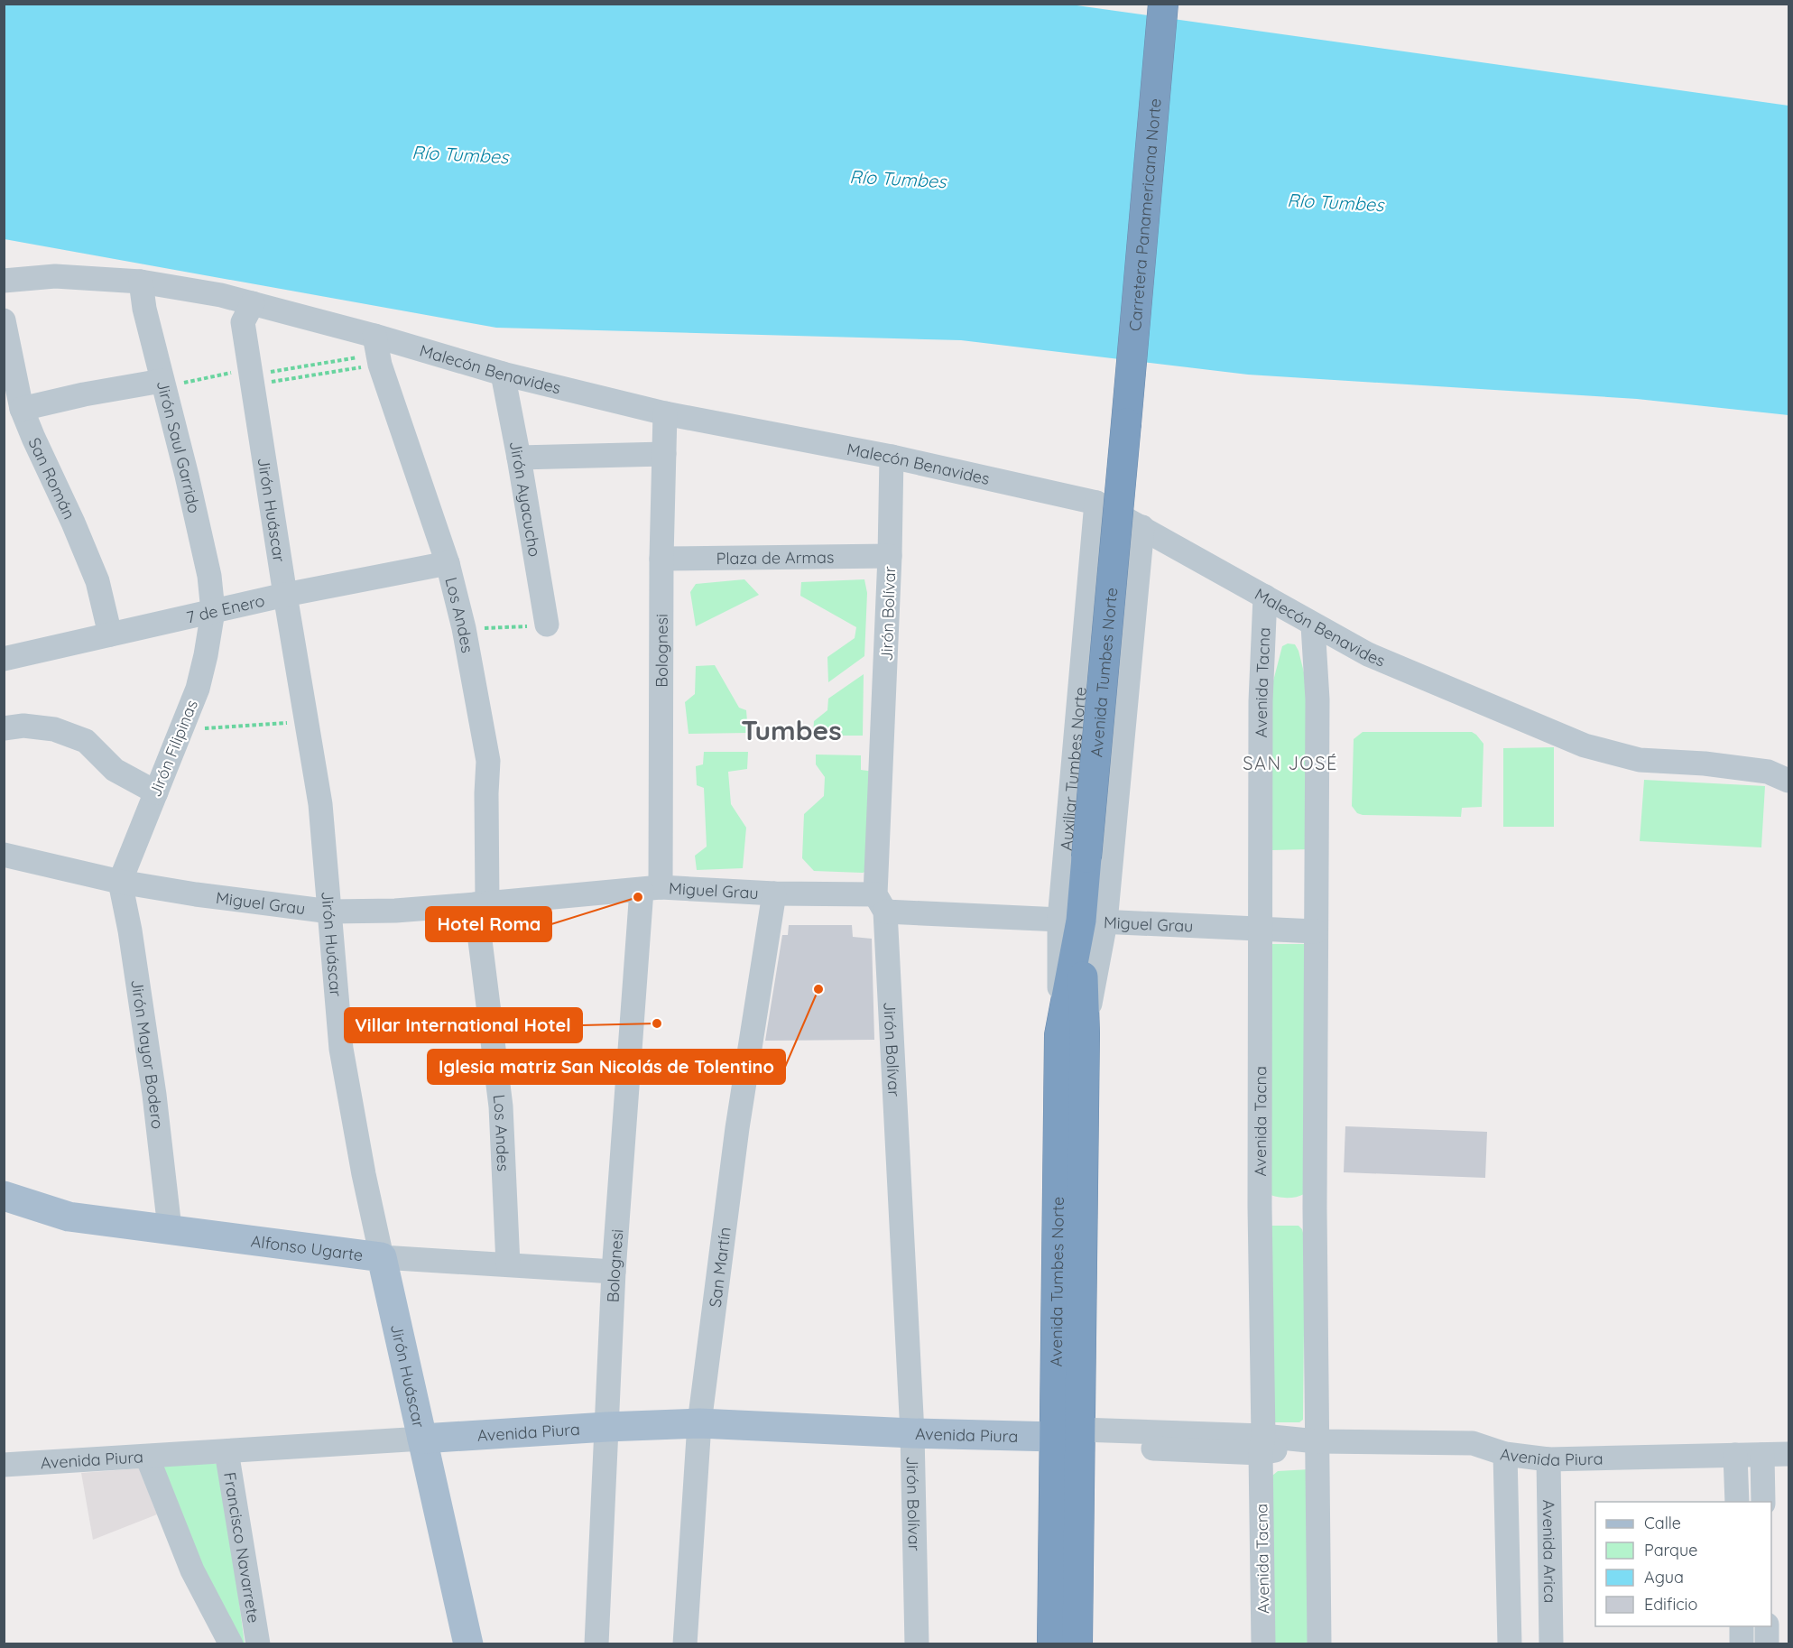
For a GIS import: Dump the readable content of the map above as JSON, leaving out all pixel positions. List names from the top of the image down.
{
  "streets": {
    "highway": ["Carretera Panamericana Norte", "Avenida Tumbes Norte"],
    "main road": ["Jirón Huáscar", "Alfonso Ugarte", "Avenida Piura"],
    "street": [
      "Malecón Benavides",
      "Jirón Saul Garrido",
      "San Román",
      "Jirón Ayacucho",
      "Plaza de Armas",
      "7 de Enero",
      "Jirón Bolívar",
      "Los Andes",
      "Bolognesi",
      "Avenida Tacna",
      "Jirón Filipinas",
      "Auxiliar Tumbes Norte",
      "Miguel Grau",
      "Jirón Mayor Bodero",
      "San Martín",
      "Francisco Navarrete",
      "Avenida Arica"
    ]
  },
  "crossings": [
    ["Carretera Panamericana Norte", "Avenida Tumbes Norte"],
    ["Malecón Benavides", "Jirón Saul Garrido"],
    ["Malecón Benavides", "Jirón Ayacucho"],
    ["Malecón Benavides", "Jirón Huáscar"],
    ["Malecón Benavides", "Jirón Bolívar"],
    ["Malecón Benavides", "Los Andes"],
    ["Malecón Benavides", "Bolognesi"],
    ["Malecón Benavides", "Avenida Tacna"],
    ["Malecón Benavides", "Auxiliar Tumbes Norte"],
    ["Jirón Saul Garrido", "7 de Enero"],
    ["Jirón Saul Garrido", "Jirón Filipinas"],
    ["San Román", "7 de Enero"],
    ["Jirón Huáscar", "7 de Enero"],
    ["Jirón Huáscar", "Miguel Grau"],
    ["Jirón Huáscar", "Alfonso Ugarte"],
    ["Jirón Huáscar", "Avenida Piura"],
    ["Plaza de Armas", "Jirón Bolívar"],
    ["Plaza de Armas", "Bolognesi"],
    ["7 de Enero", "Los Andes"],
    ["7 de Enero", "Jirón Filipinas"],
    ["Jirón Bolívar", "Miguel Grau"],
    ["Jirón Bolívar", "Avenida Piura"],
    ["Los Andes", "Miguel Grau"],
    ["Los Andes", "Alfonso Ugarte"],
    ["Bolognesi", "Miguel Grau"],
    ["Bolognesi", "Alfonso Ugarte"],
    ["Bolognesi", "Avenida Piura"],
    ["Avenida Tumbes Norte", "Auxiliar Tumbes Norte"],
    ["Avenida Tumbes Norte", "Miguel Grau"],
    ["Avenida Tumbes Norte", "Avenida Piura"],
    ["Avenida Tacna", "Miguel Grau"],
    ["Avenida Tacna", "Avenida Piura"],
    ["Jirón Filipinas", "Miguel Grau"],
    ["Jirón Filipinas", "Jirón Mayor Bodero"],
    ["Auxiliar Tumbes Norte", "Miguel Grau"],
    ["Miguel Grau", "Jirón Mayor Bodero"],
    ["Miguel Grau", "San Martín"],
    ["Jirón Mayor Bodero", "Alfonso Ugarte"],
    ["San Martín", "Avenida Piura"],
    ["Avenida Piura", "Francisco Navarrete"],
    ["Avenida Piura", "Avenida Arica"]
  ],
  "districts": ["Tumbes", "SAN JOSÉ"],
  "water": ["Río Tumbes"],
  "places": ["Hotel Roma", "Iglesia matriz San Nicolás de Tolentino", "Villar International Hotel"],
  "legend": [
    "Calle",
    "Parque",
    "Agua",
    "Edificio"
  ]
}
